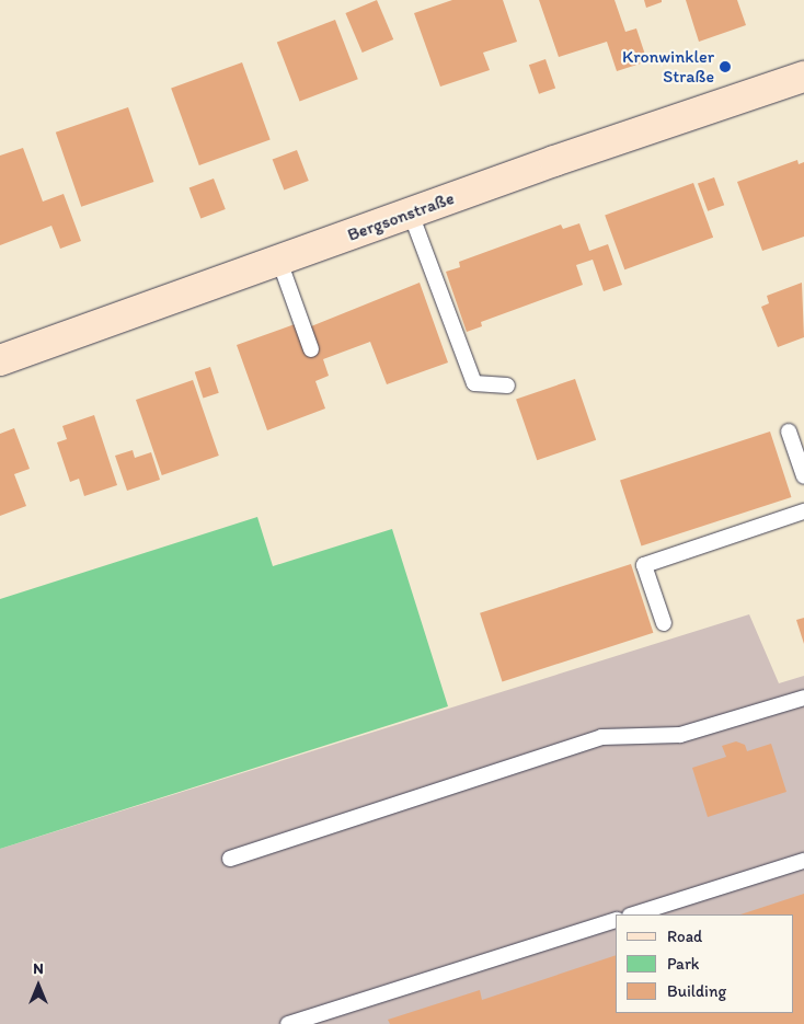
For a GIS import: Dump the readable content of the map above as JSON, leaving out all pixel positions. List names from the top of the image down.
{
  "streets": {
    "street": ["Bergsonstraße"]
  },
  "places": ["Kronwinkler Straße"],
  "legend": ["Road", "Park", "Building"],
  "north": "top"
}
